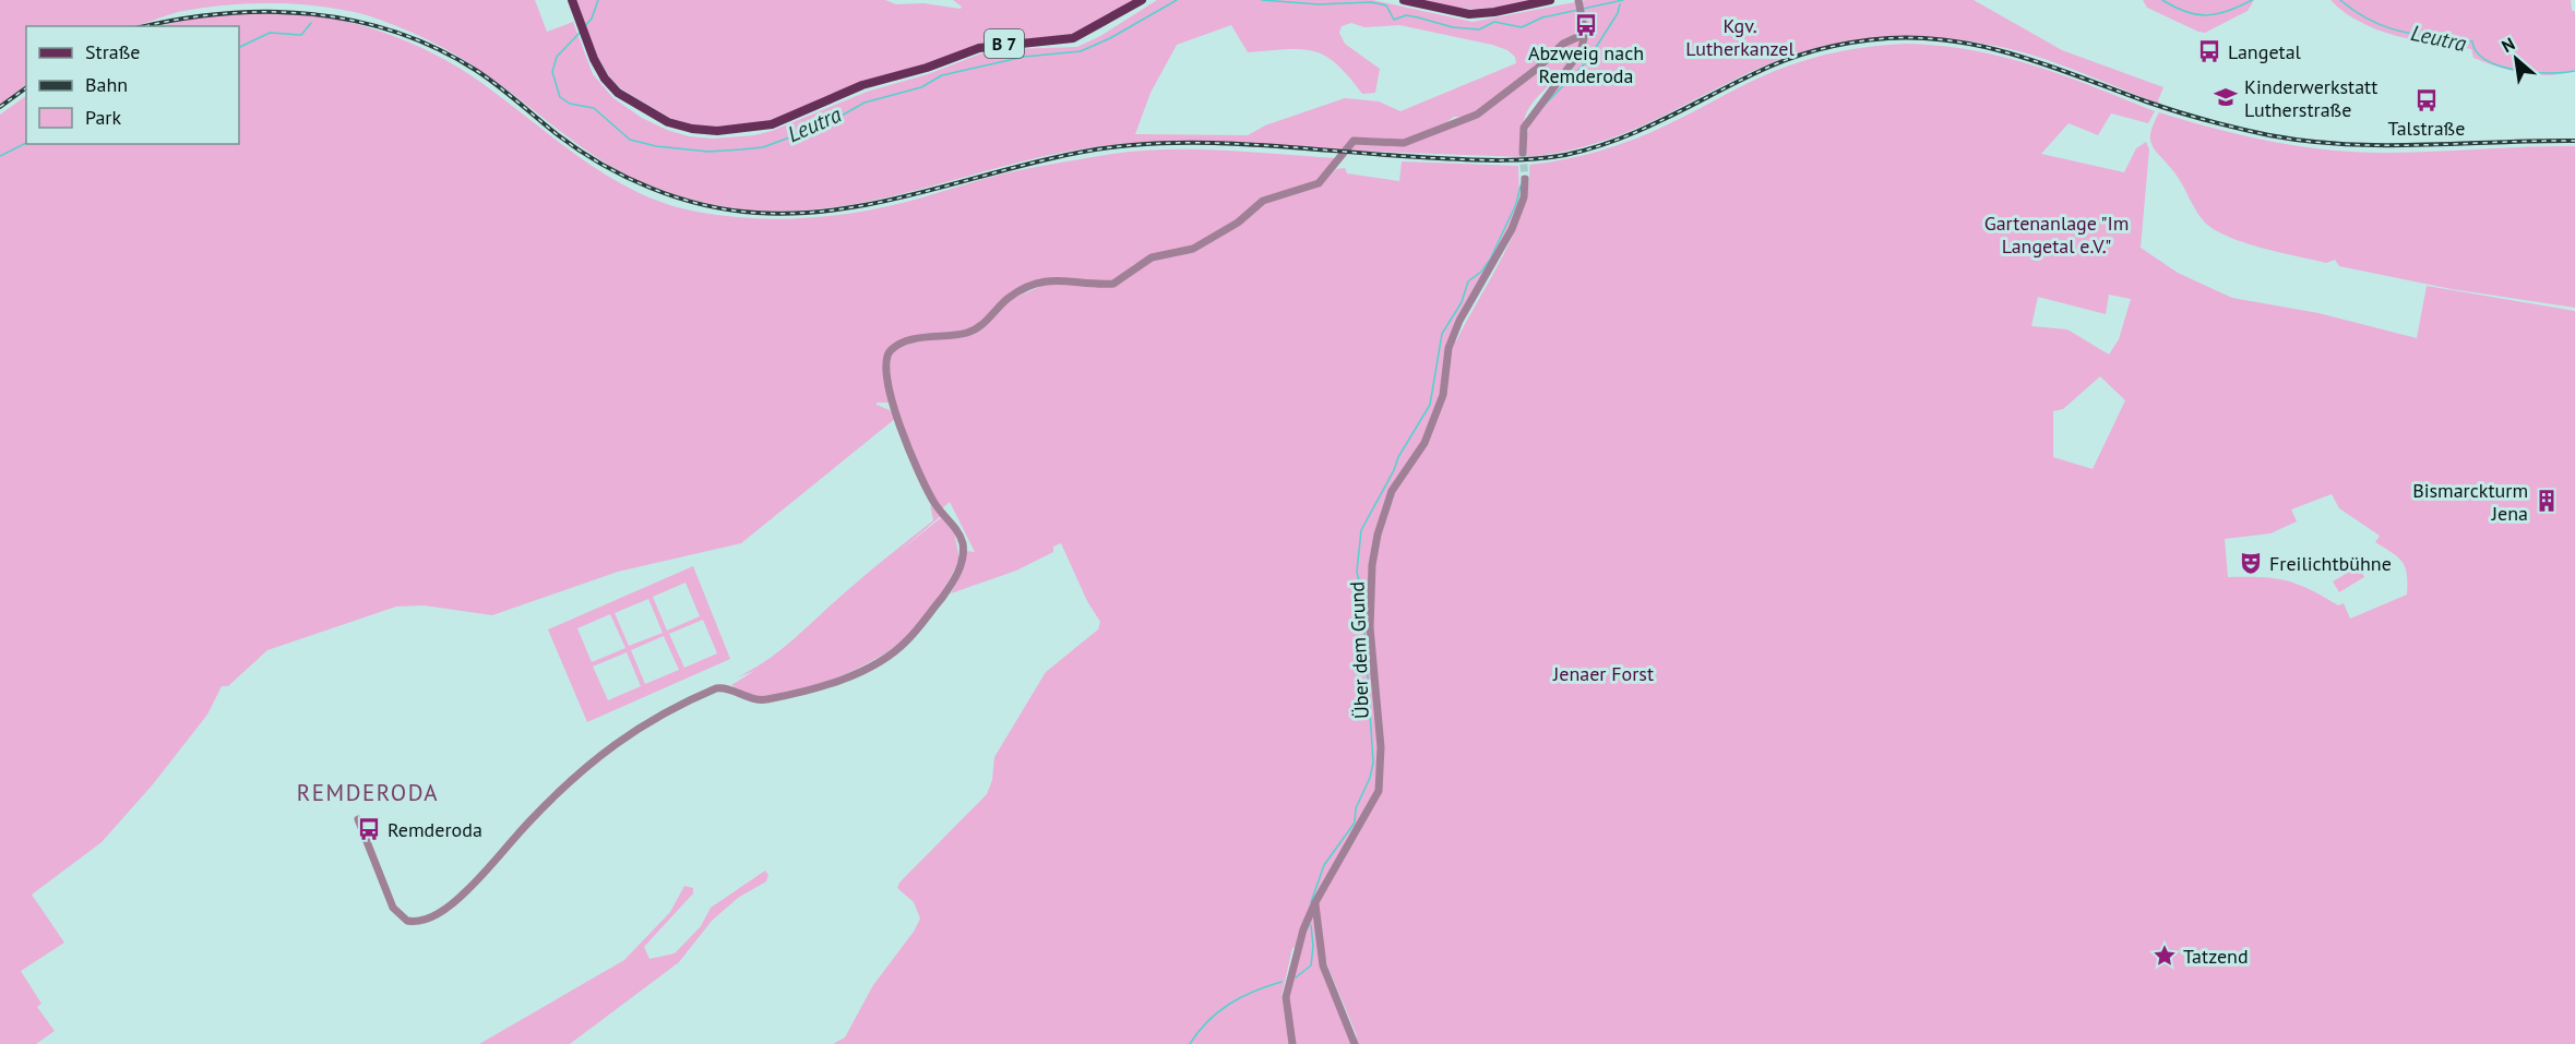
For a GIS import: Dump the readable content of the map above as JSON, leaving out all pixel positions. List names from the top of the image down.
{
  "streets": {
    "main road": ["B 7"],
    "street": ["Über dem Grund"]
  },
  "districts": ["REMDERODA"],
  "water": ["Leutra"],
  "parks": ["Kgv. Lutherkanzel", "Gartenanlage \"Im Langetal e.V.\"", "Jenaer Forst"],
  "places": {
    "bus stop": [
      "Abzweig nach Remderoda",
      "Langetal",
      "Talstraße",
      "Remderoda"
    ],
    "school or university": ["Kinderwerkstatt Lutherstraße"],
    "building": ["Bismarckturm Jena"],
    "theatre": ["Freilichtbühne"],
    "place": ["Tatzend"]
  },
  "legend": ["Straße", "Bahn", "Park"],
  "north": "top left"
}
